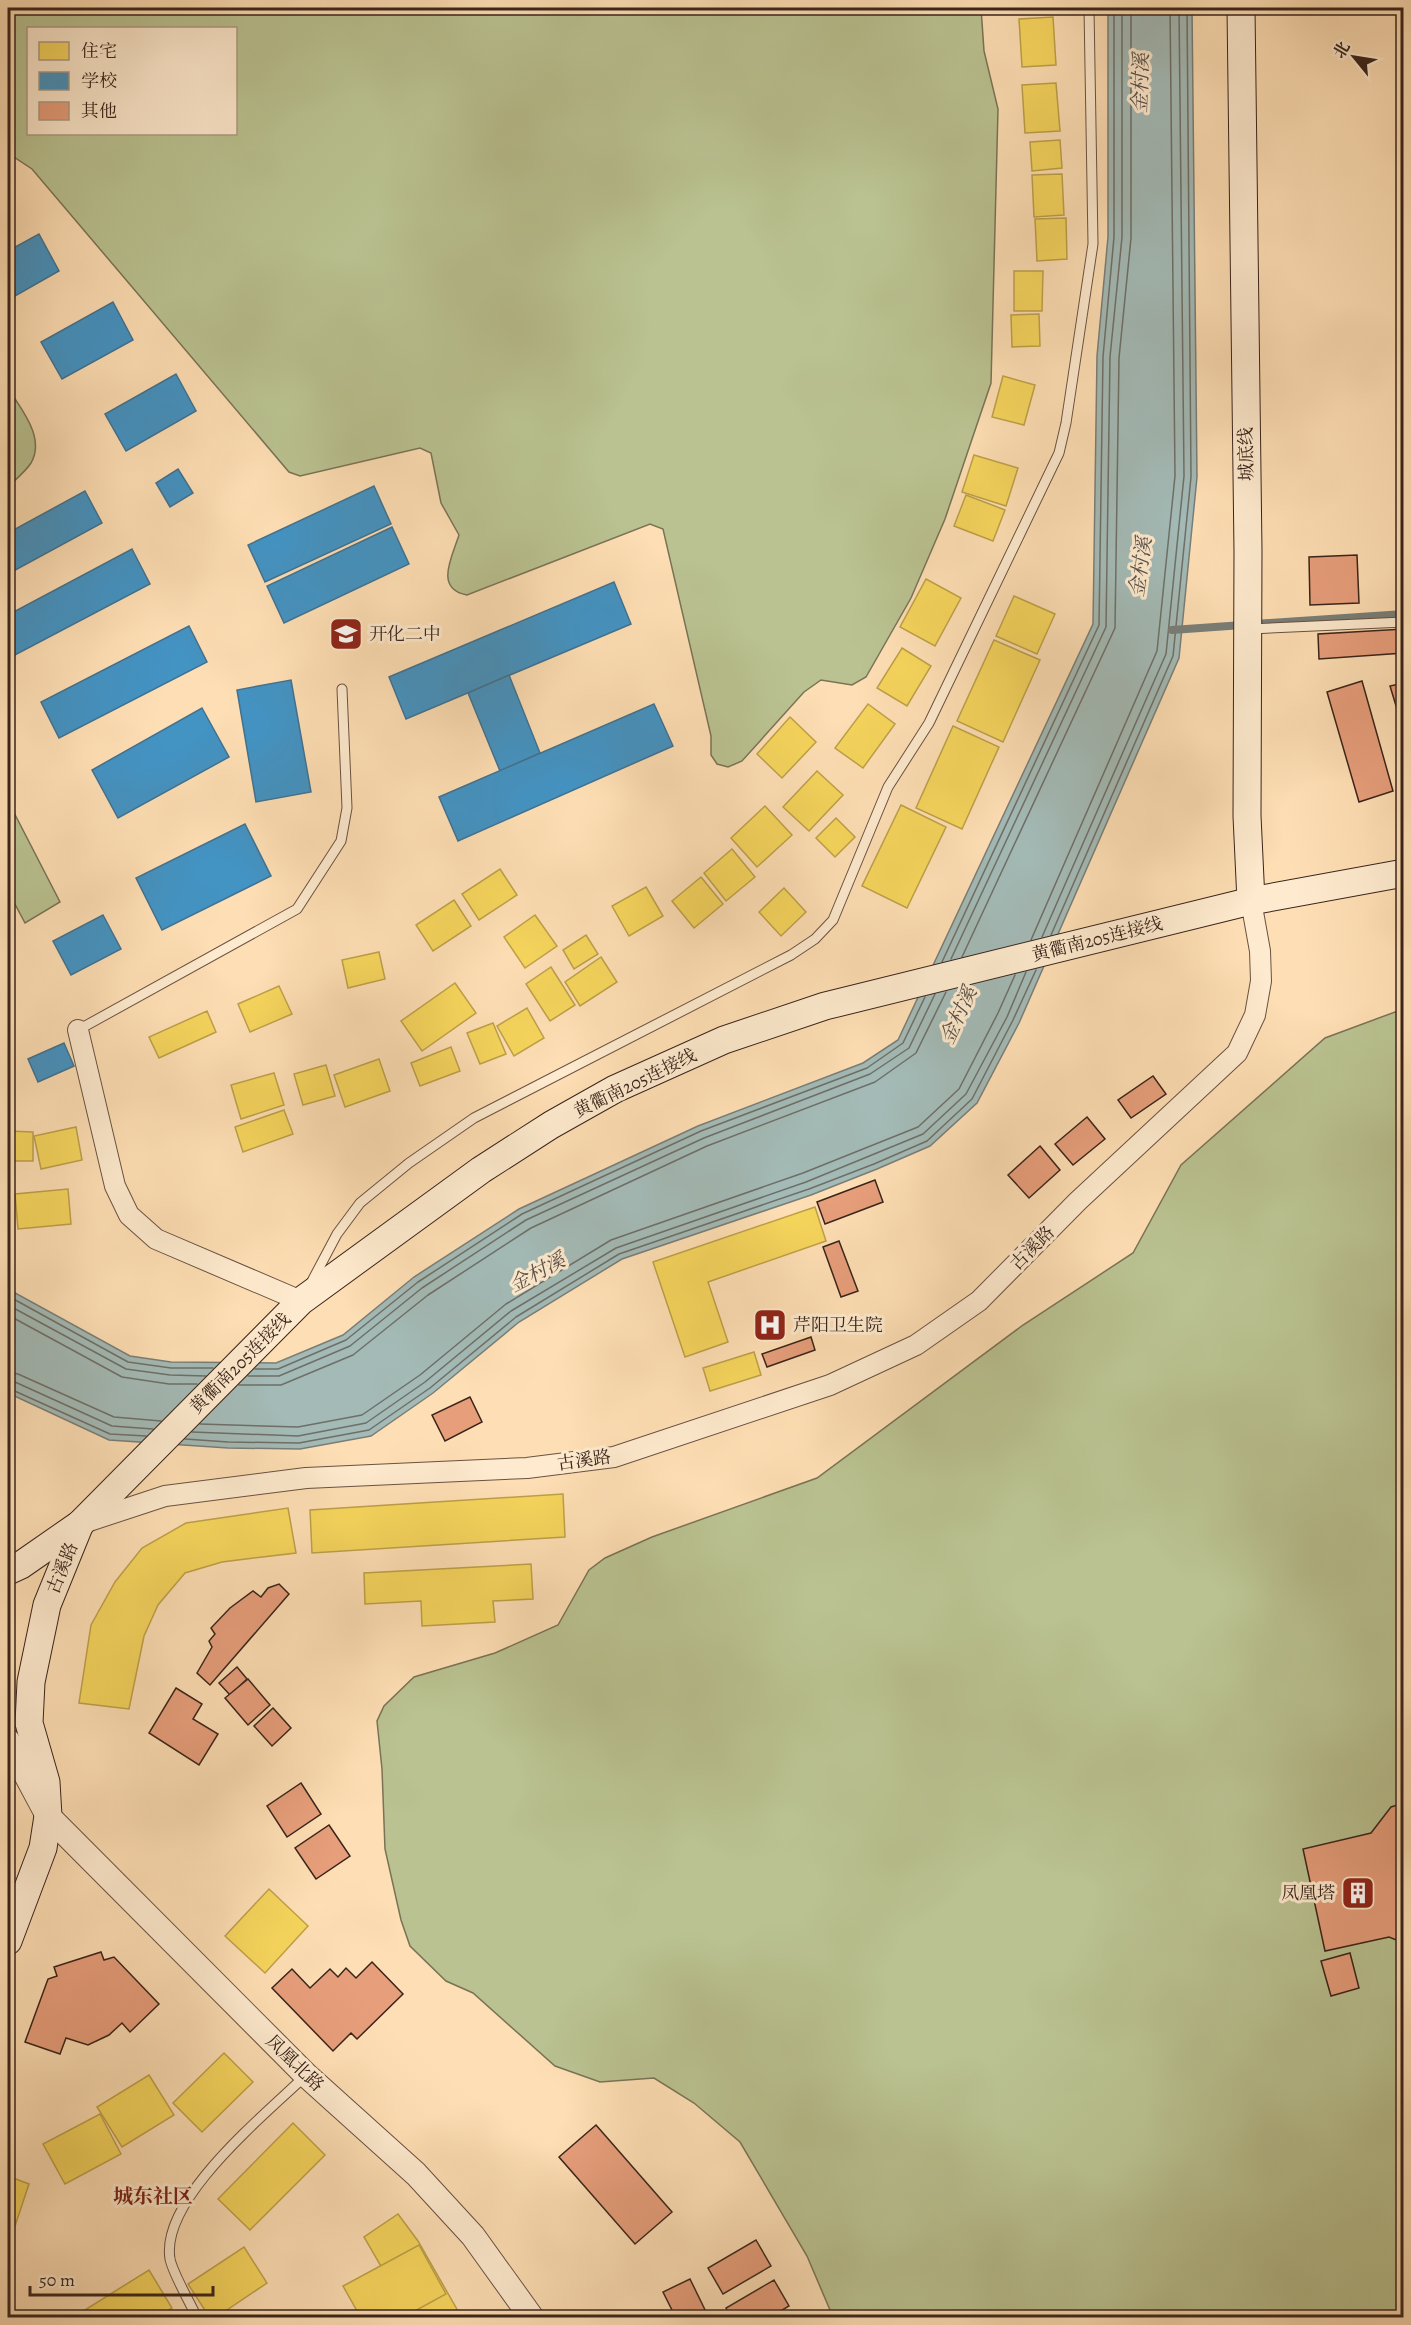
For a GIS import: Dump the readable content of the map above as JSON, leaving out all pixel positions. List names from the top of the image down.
{
  "streets": {
    "main road": ["城底线", "黄衢南205连接线", "古溪路"],
    "street": ["凤凰北路"]
  },
  "crossings": [
    ["城底线", "黄衢南205连接线"],
    ["城底线", "古溪路"],
    ["黄衢南205连接线", "古溪路"],
    ["古溪路", "凤凰北路"]
  ],
  "districts": ["城东社区"],
  "water": ["金村溪"],
  "places": {
    "school or university": ["开化二中"],
    "hospital": ["芹阳卫生院"],
    "building": ["凤凰塔"]
  },
  "legend": ["住宅", "学校", "其他"],
  "scale_bar": "50 m",
  "north": "top left"
}
